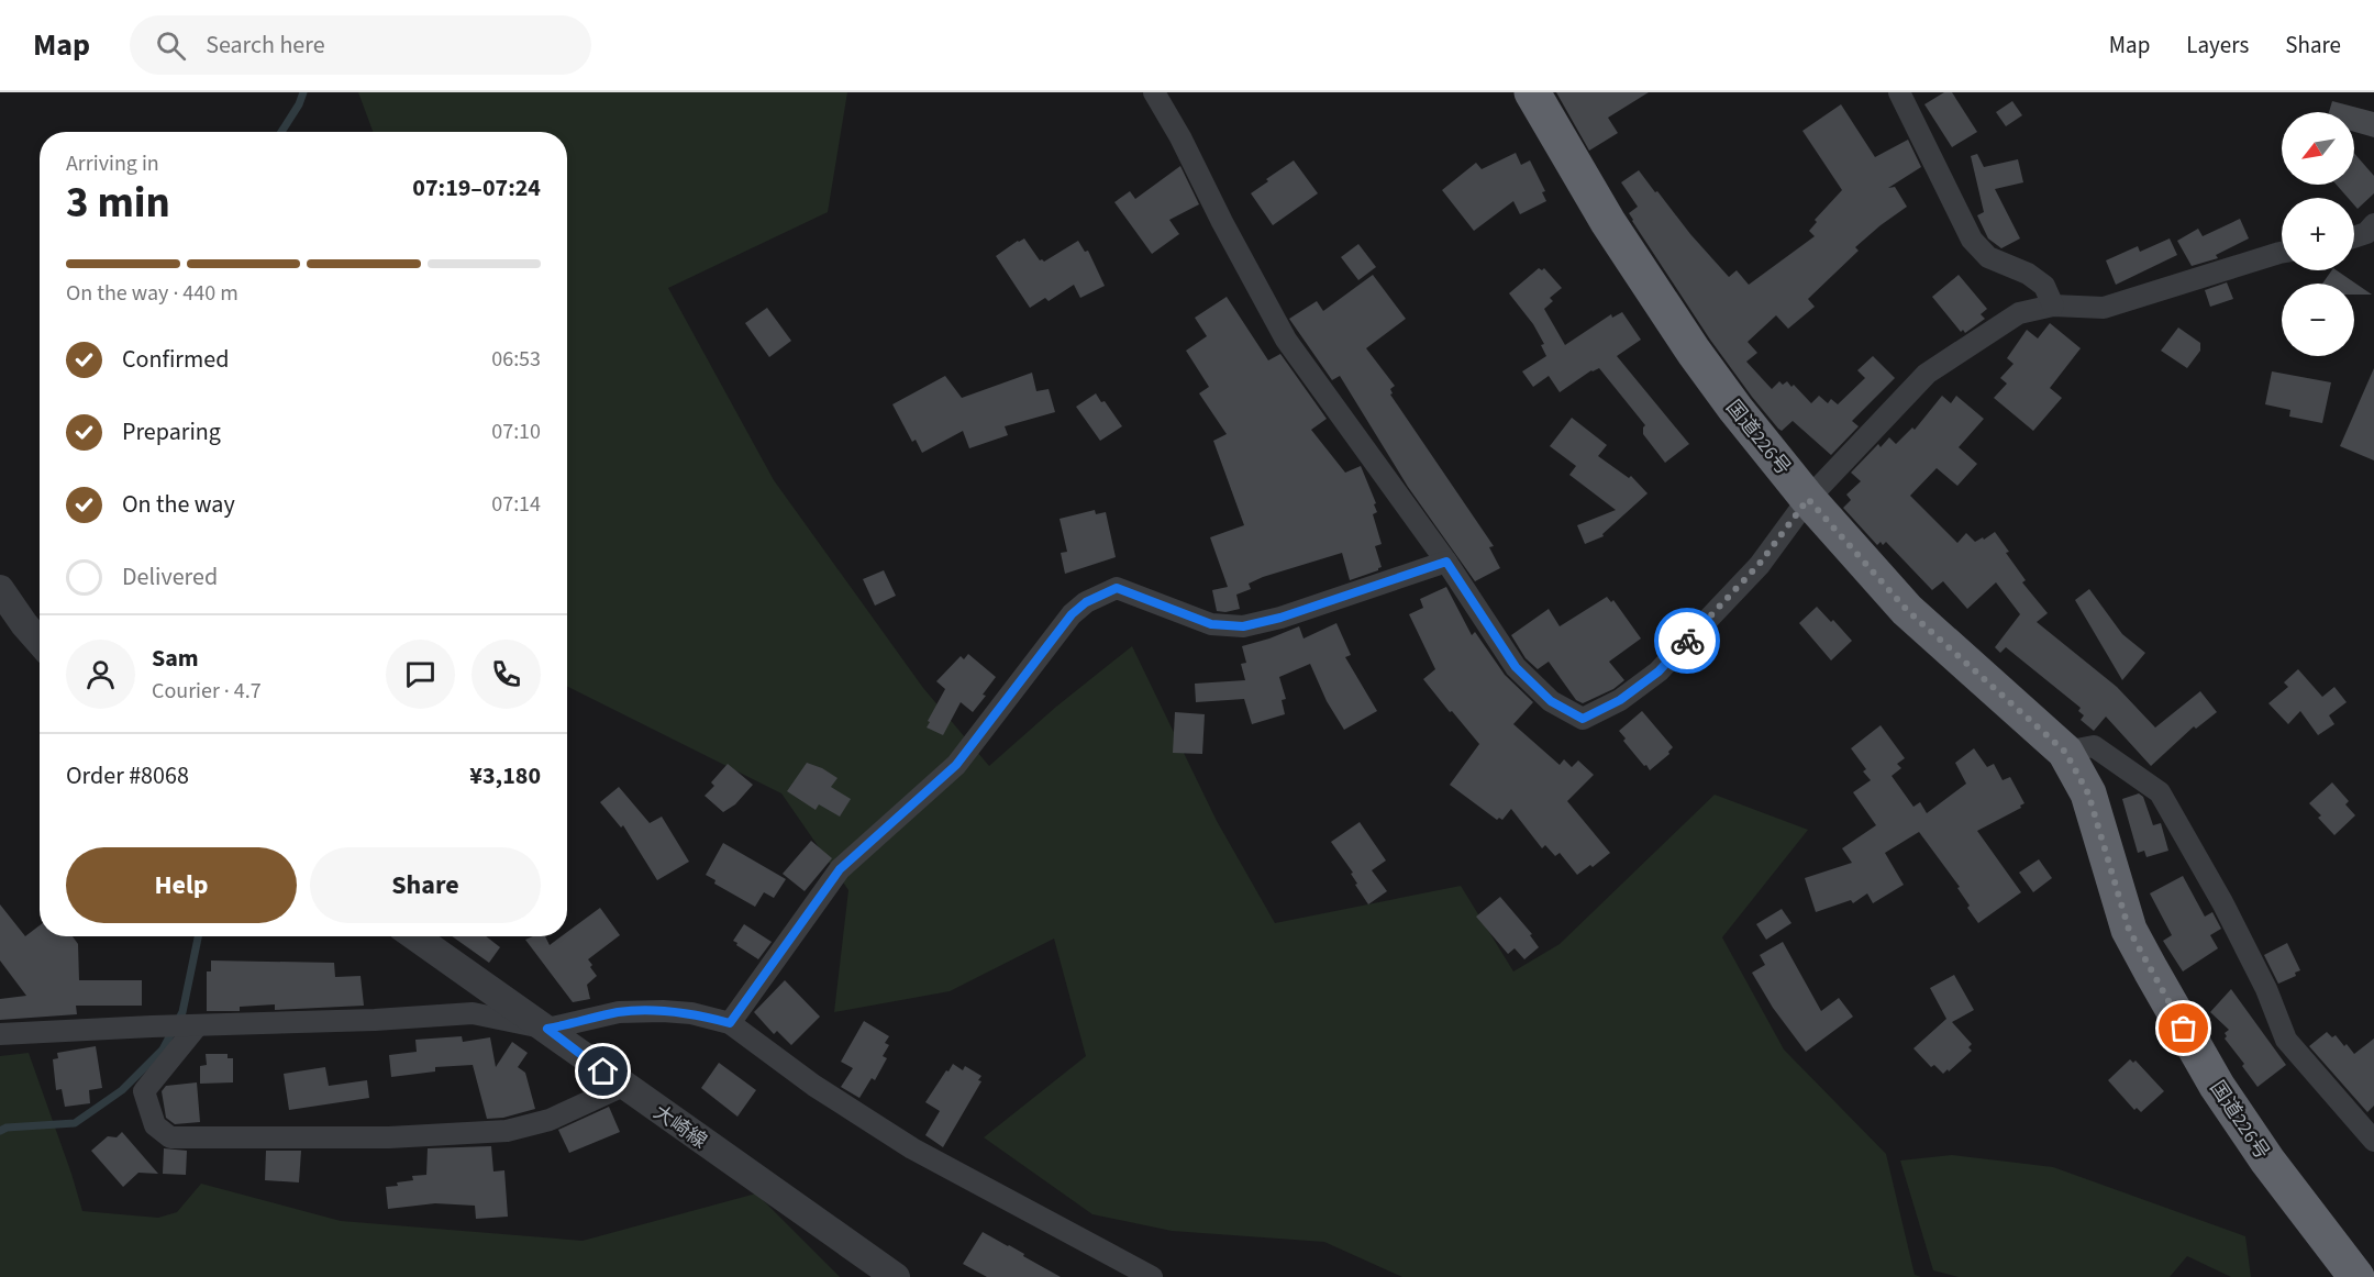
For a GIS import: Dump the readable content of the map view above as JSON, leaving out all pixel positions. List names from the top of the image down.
{
  "streets": {
    "highway": ["国道226号"],
    "street": ["大崎線"]
  },
  "north": "bottom left",
  "page": {
    "header": "Map",
    "search": "Search here",
    "nav": ["Map", "Layers", "Share"],
    "map_buttons": ["+", "−"],
    "heading": ["3 min", "Arriving in", "07:19–07:24"],
    "panel": [
      "Sam",
      "Courier · 4.7",
      "Order #8068",
      "¥3,180"
    ],
    "bar": "On the way · 440 m",
    "list": [
      ["Confirmed", "06:53"],
      ["Preparing", "07:10"],
      ["On the way", "07:14"],
      "Delivered"
    ],
    "buttons": ["Help", "Share"]
  }
}
